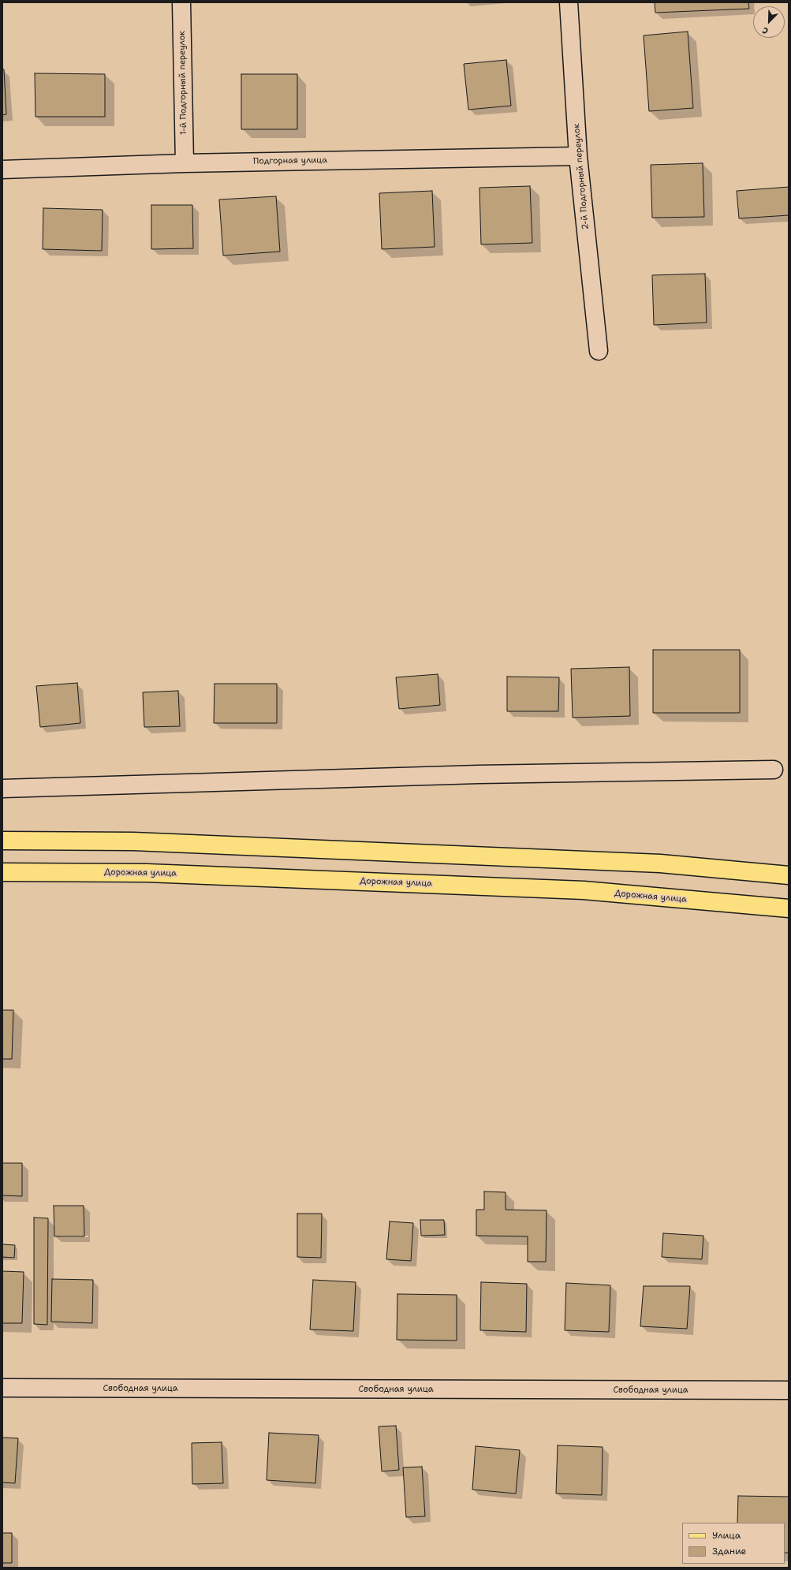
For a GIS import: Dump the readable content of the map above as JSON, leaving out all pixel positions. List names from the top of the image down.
{
  "streets": {
    "main road": ["Дорожная улица"],
    "street": [
      "1-й Подгорный переулок",
      "Подгорная улица",
      "2-й Подгорный переулок",
      "Свободная улица"
    ]
  },
  "crossings": [
    ["1-й Подгорный переулок", "Подгорная улица"],
    ["Подгорная улица", "2-й Подгорный переулок"]
  ],
  "legend": ["Улица", "Здание"],
  "north": "bottom left"
}
